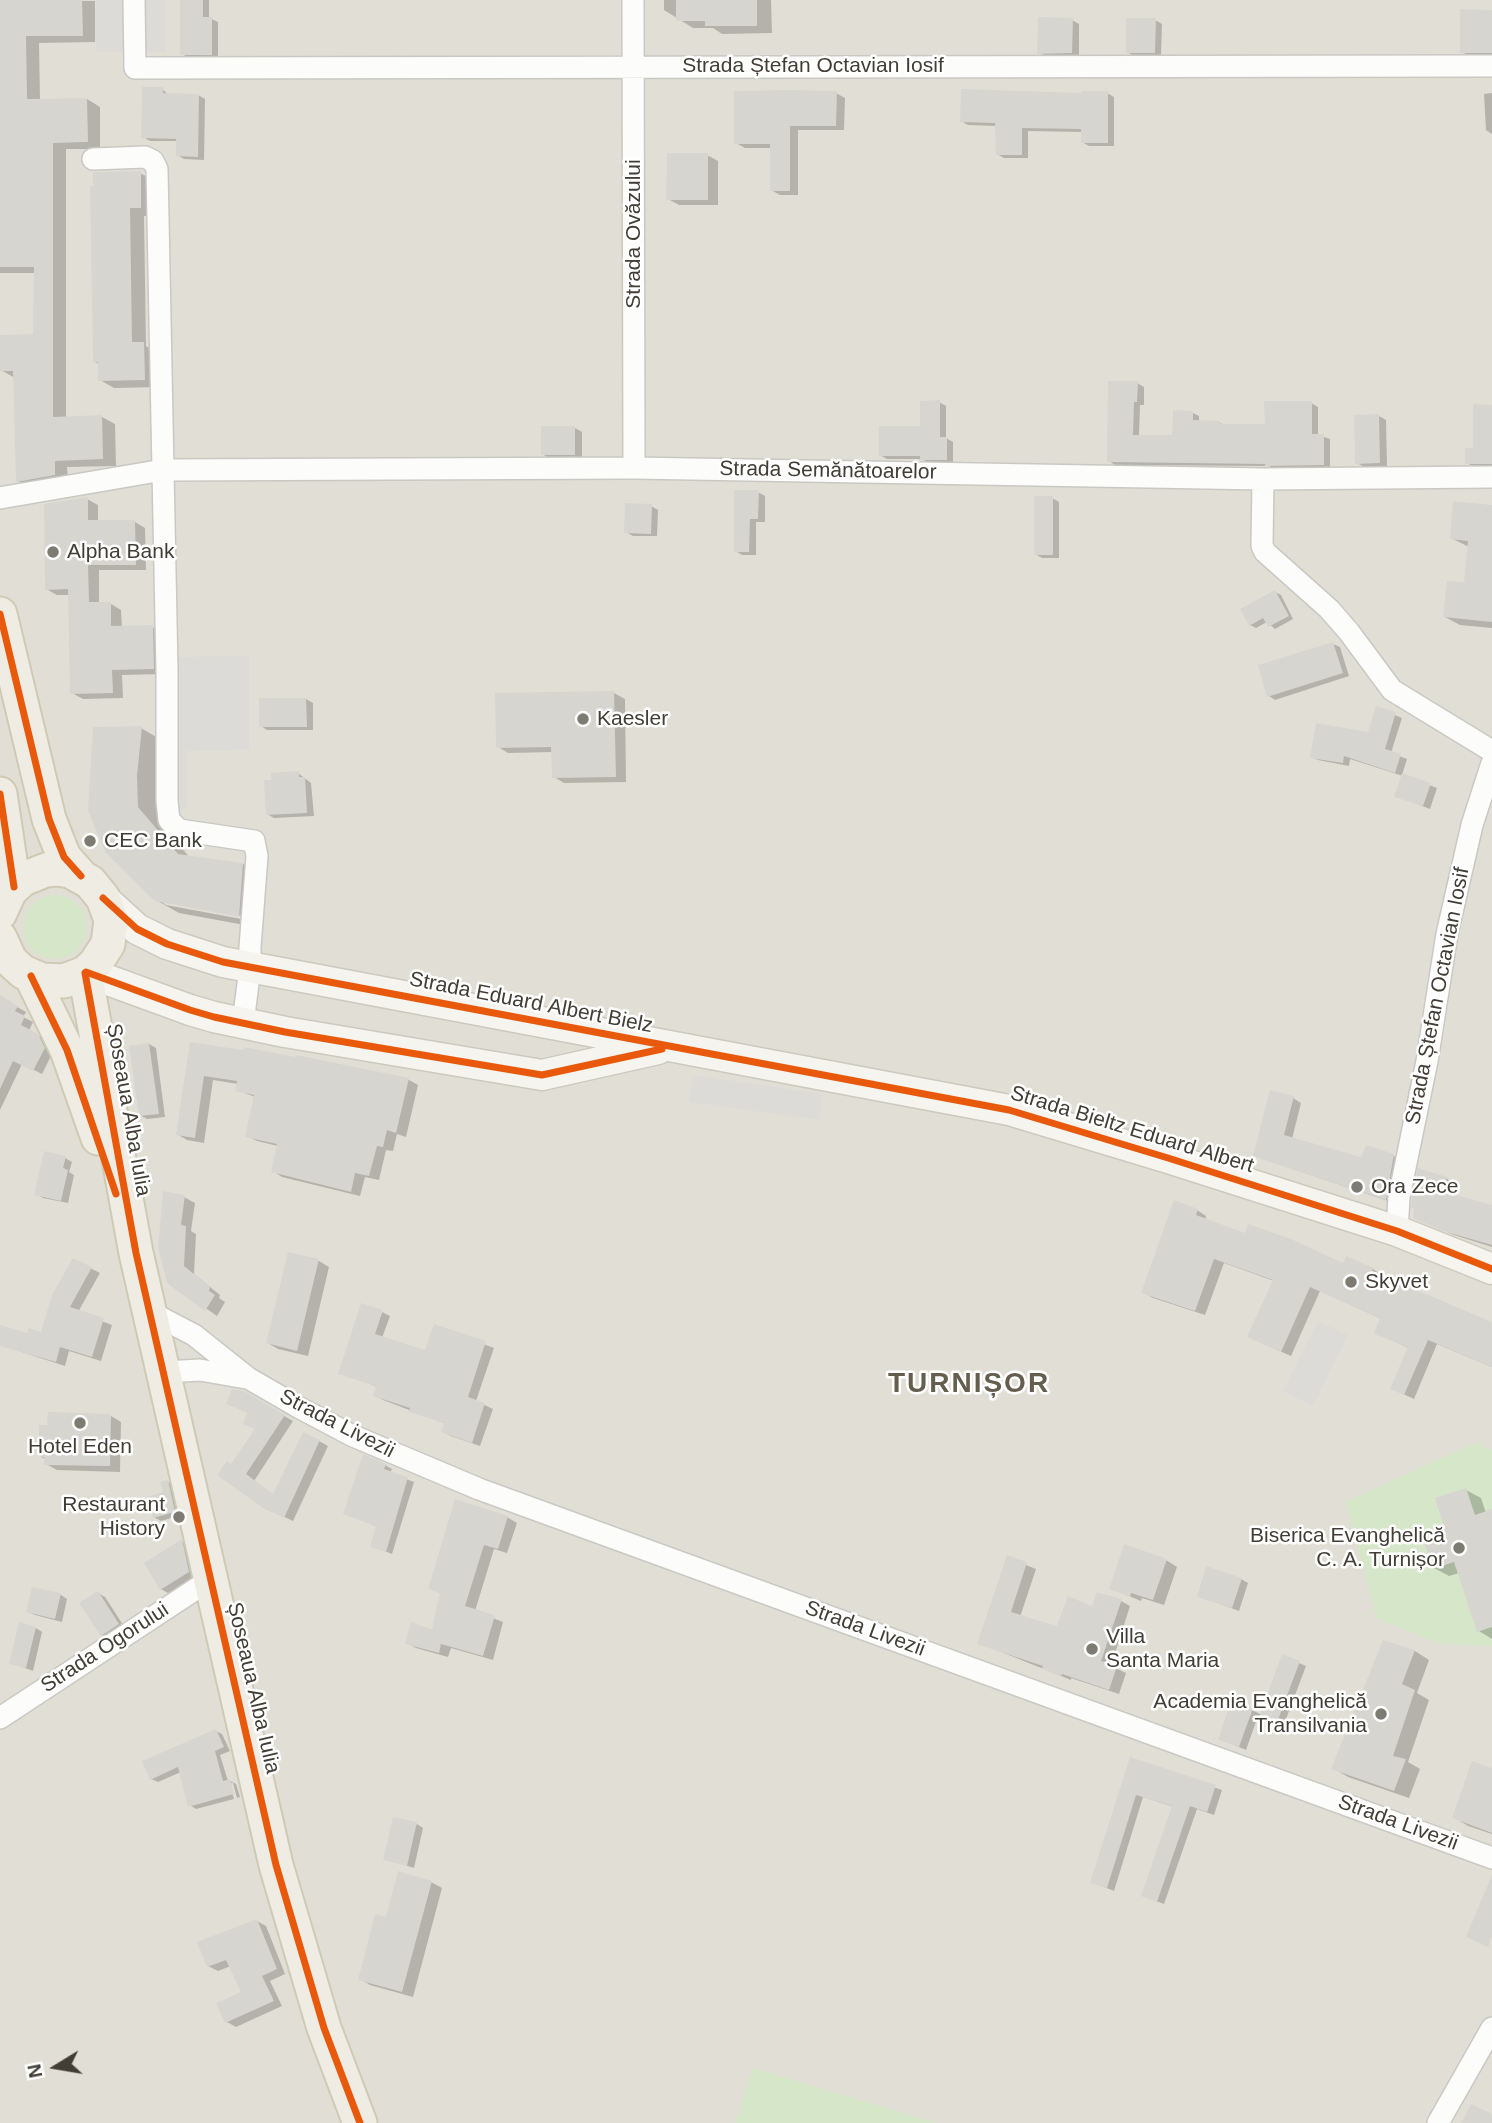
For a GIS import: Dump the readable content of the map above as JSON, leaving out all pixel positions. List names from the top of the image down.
{
  "streets": {
    "main road": ["Șoseaua Alba Iulia"],
    "street": [
      "Strada Ștefan Octavian Iosif",
      "Strada Ovăzului",
      "Strada Semănătoarelor",
      "Strada Eduard Albert Bielz",
      "Strada Bieltz Eduard Albert",
      "Strada Livezii",
      "Strada Ogorului"
    ]
  },
  "crossings": [
    ["Strada Ștefan Octavian Iosif", "Strada Ovăzului"],
    ["Strada Ștefan Octavian Iosif", "Strada Bieltz Eduard Albert"],
    ["Strada Ovăzului", "Strada Semănătoarelor"],
    ["Strada Eduard Albert Bielz", "Șoseaua Alba Iulia"],
    ["Strada Eduard Albert Bielz", "Strada Bieltz Eduard Albert"],
    ["Șoseaua Alba Iulia", "Strada Livezii"],
    ["Șoseaua Alba Iulia", "Strada Ogorului"]
  ],
  "districts": ["TURNIȘOR"],
  "places": [
    "Alpha Bank",
    "Kaesler",
    "CEC Bank",
    "Ora Zece",
    "Skyvet",
    "Hotel Eden",
    "Restaurant History",
    "Biserica Evanghelică C. A. Turnișor",
    "Villa Santa Maria",
    "Academia Evanghelică Transilvania"
  ],
  "north": "left"
}
